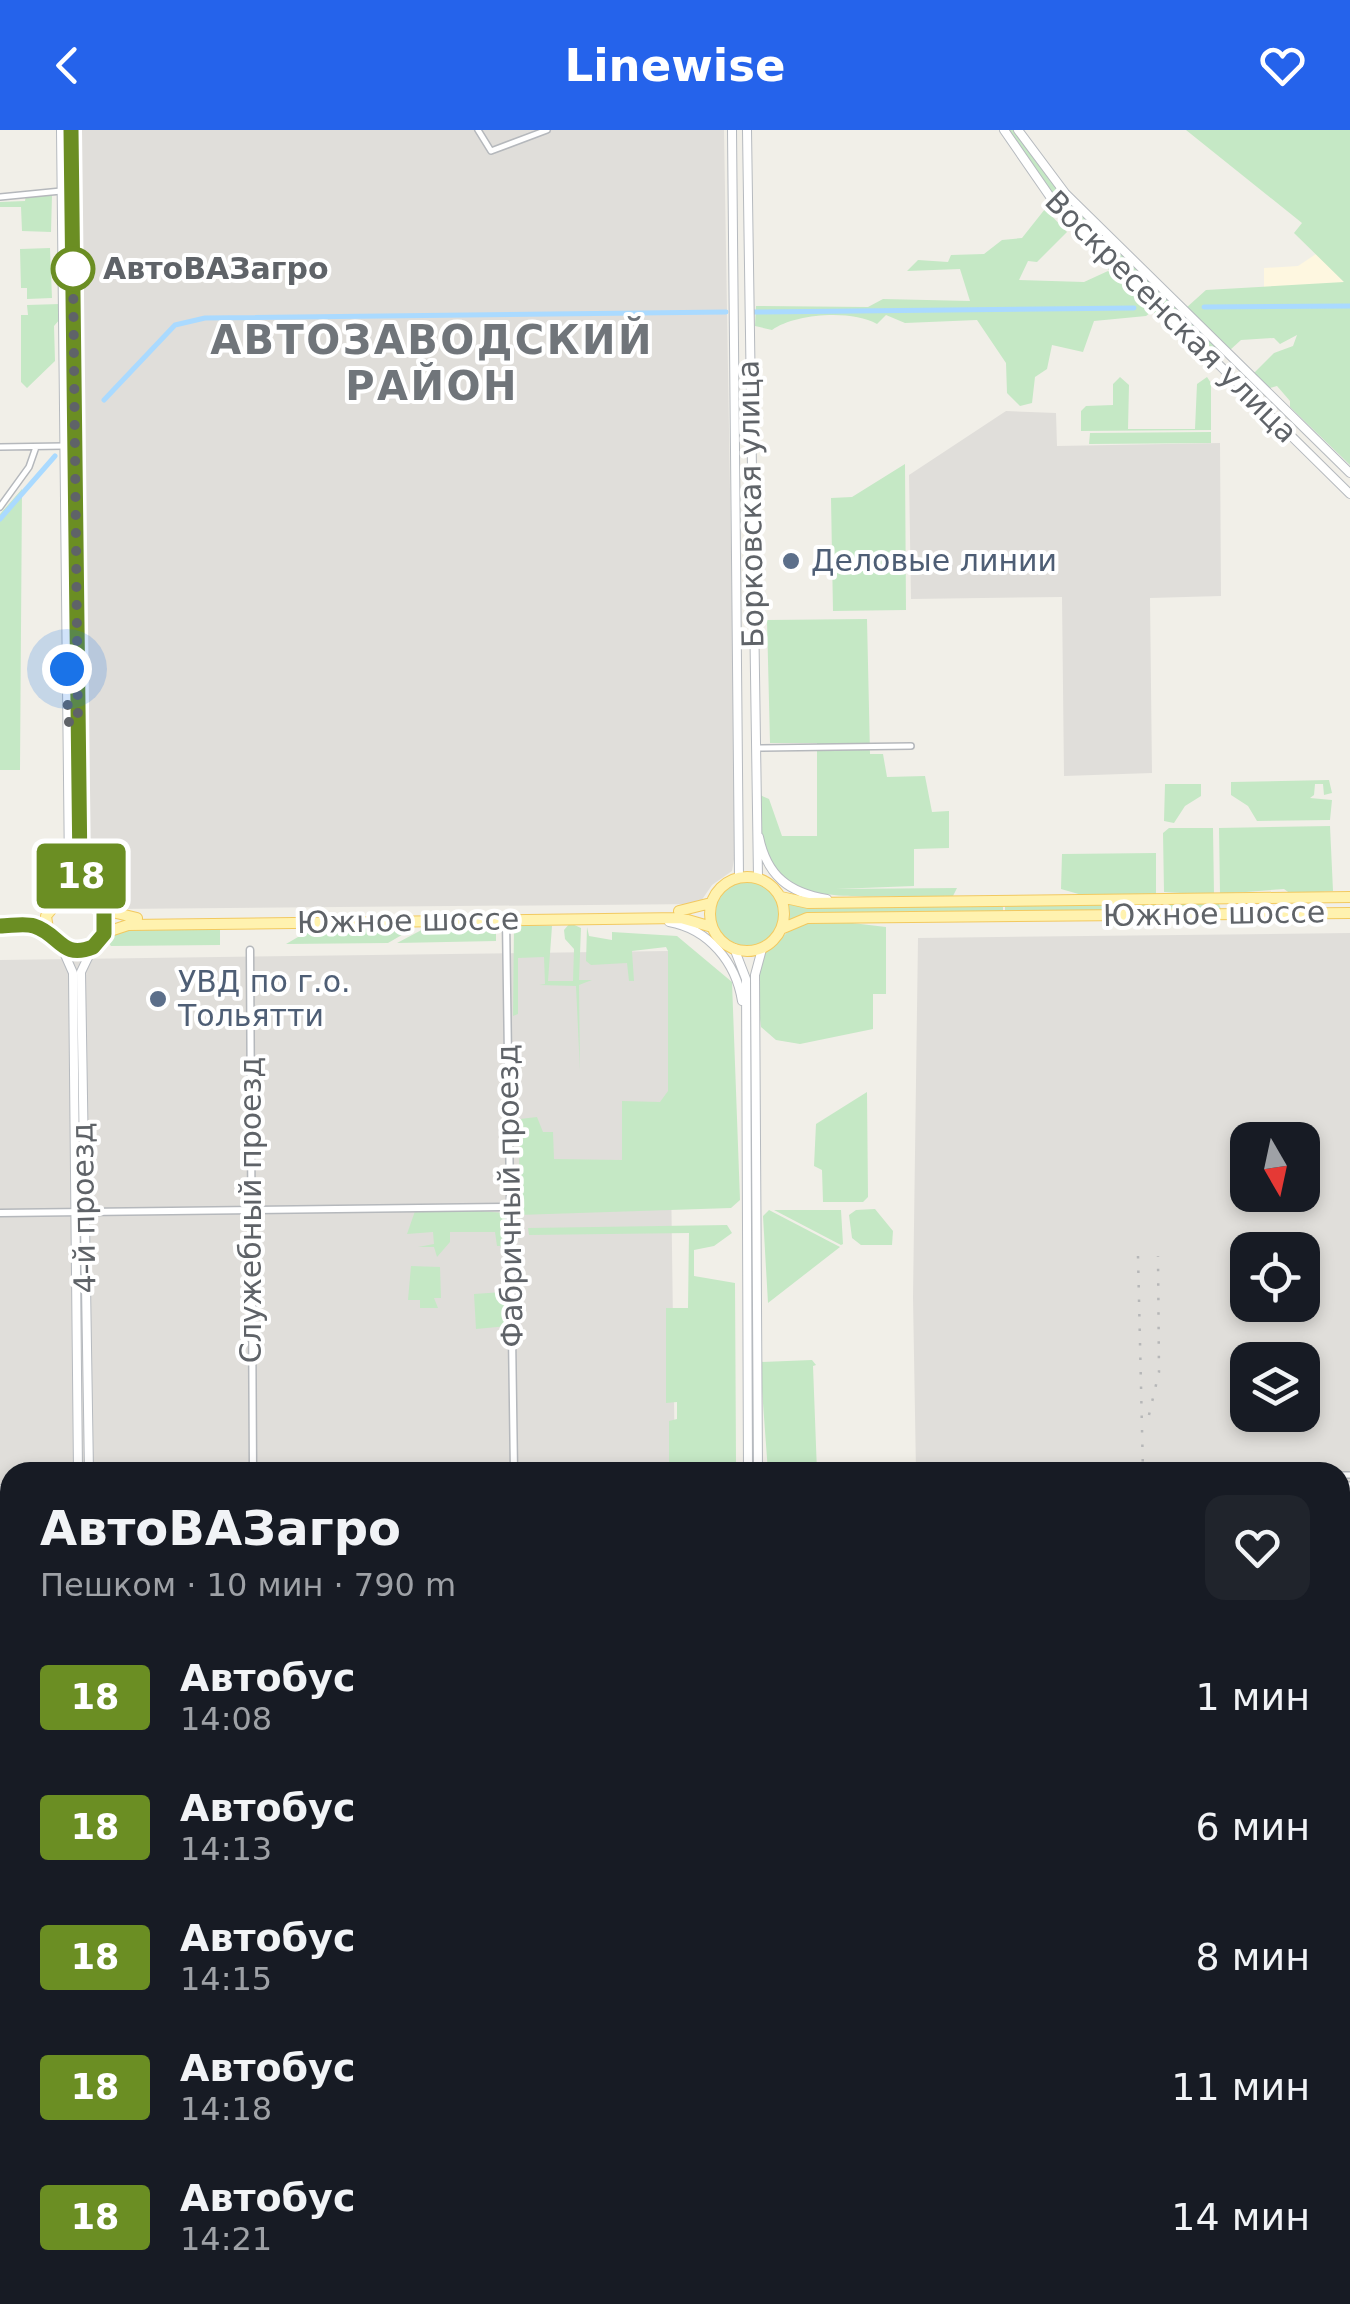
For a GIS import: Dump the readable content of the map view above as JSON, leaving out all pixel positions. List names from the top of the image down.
{
  "streets": {
    "main road": [
      "Воскресенская улица",
      "Борковская улица",
      "Южное шоссе",
      "4-й проезд"
    ],
    "street": ["Фабричный проезд", "Служебный проезд"]
  },
  "crossings": [
    ["Борковская улица", "Южное шоссе"],
    ["Южное шоссе", "Фабричный проезд"],
    ["Южное шоссе", "4-й проезд"]
  ],
  "districts": ["АВТОЗАВОДСКИЙ РАЙОН"],
  "places": ["АвтоВАЗагро", "Деловые линии", "УВД по г.о. Тольятти"],
  "lines": ["bus line 18"],
  "north": "bottom",
  "page": {
    "header": "Linewise",
    "on_map": "18",
    "heading": ["АвтоВАЗагро", "Пешком · 10 мин · 790 m"],
    "list": [
      {
        "mark": "18",
        "name": "Автобус",
        "note": "14:08",
        "value": "1 мин"
      },
      {
        "mark": "18",
        "name": "Автобус",
        "note": "14:13",
        "value": "6 мин"
      },
      {
        "mark": "18",
        "name": "Автобус",
        "note": "14:15",
        "value": "8 мин"
      },
      {
        "mark": "18",
        "name": "Автобус",
        "note": "14:18",
        "value": "11 мин"
      },
      {
        "mark": "18",
        "name": "Автобус",
        "note": "14:21",
        "value": "14 мин"
      }
    ]
  }
}
